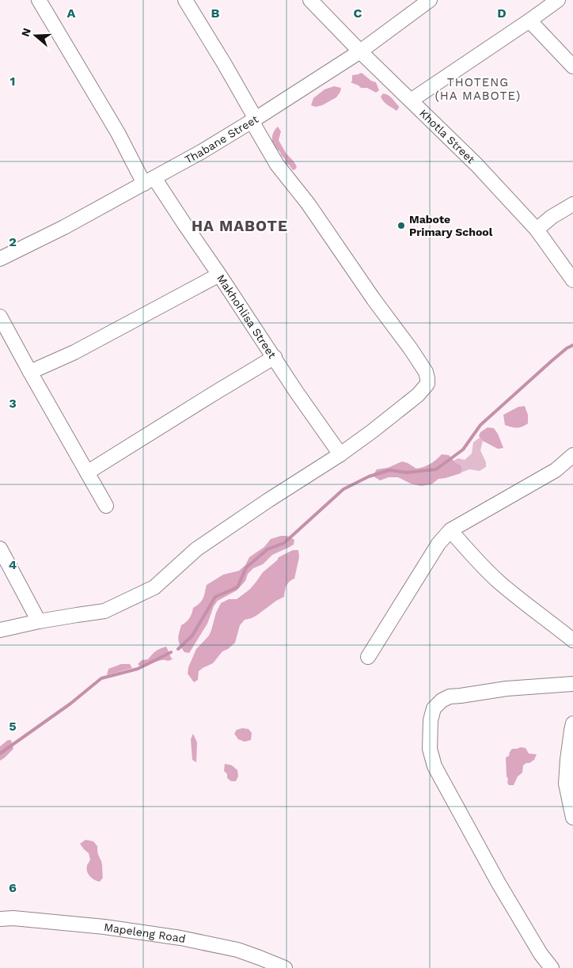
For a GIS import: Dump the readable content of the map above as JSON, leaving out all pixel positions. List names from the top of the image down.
{
  "streets": {
    "street": [
      "Khotla Street",
      "Thabane Street",
      "Makhohlisa Street",
      "Mapeleng Road"
    ]
  },
  "crossings": [
    ["Khotla Street", "Thabane Street"],
    ["Thabane Street", "Makhohlisa Street"]
  ],
  "districts": ["THOTENG (HA MABOTE)", "HA MABOTE"],
  "places": ["Mabote Primary School"],
  "north": "left",
  "grid": {
    "columns": [
      "A",
      "B",
      "C",
      "D"
    ],
    "rows": [
      "1",
      "2",
      "3",
      "4",
      "5",
      "6"
    ]
  }
}
